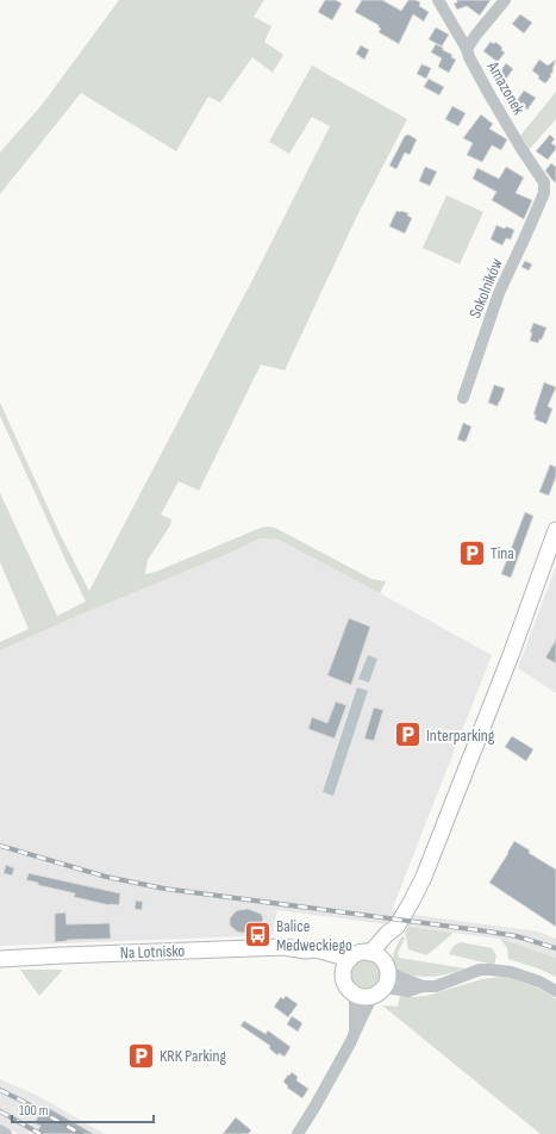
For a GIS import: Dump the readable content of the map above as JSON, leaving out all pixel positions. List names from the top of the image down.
{
  "streets": {
    "main road": ["Na Lotnisko"],
    "street": ["Amazonek", "Sokolników"]
  },
  "crossings": [
    ["Amazonek", "Sokolników"]
  ],
  "places": {
    "parking": ["Tina", "Interparking", "KRK Parking"],
    "bus stop": ["Balice Medweckiego"]
  },
  "scale_bar": "100 m"
}
